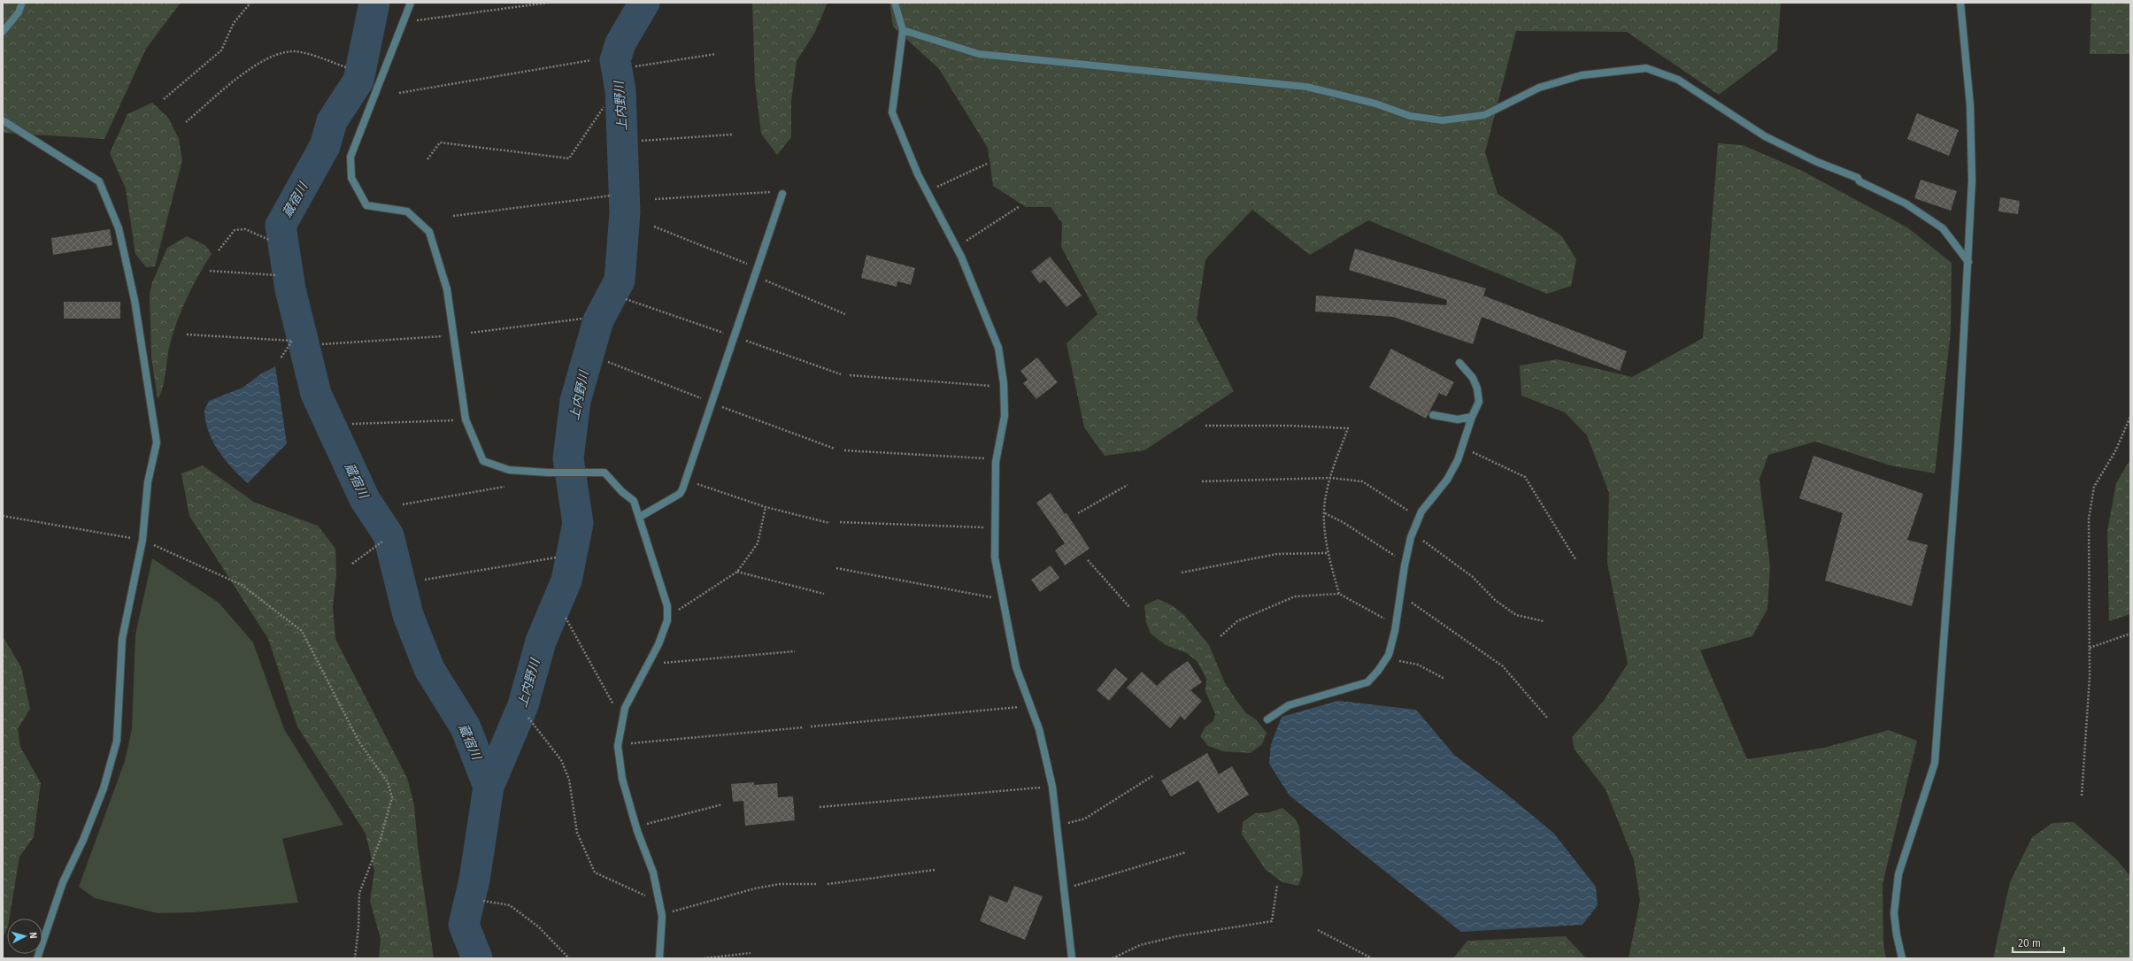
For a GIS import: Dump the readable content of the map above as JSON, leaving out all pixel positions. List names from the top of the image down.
{
  "water": ["上内野川", "蔵宿川"],
  "scale_bar": "20 m",
  "north": "right"
}
